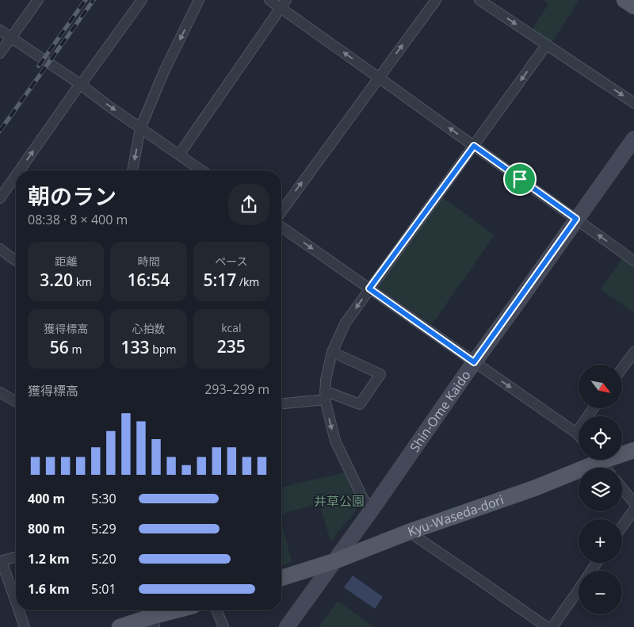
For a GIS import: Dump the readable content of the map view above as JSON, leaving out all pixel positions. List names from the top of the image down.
{
  "streets": {
    "main road": ["Shin-Ome Kaido", "Kyu-Waseda-dori"]
  },
  "crossings": [
    ["Shin-Ome Kaido", "Kyu-Waseda-dori"]
  ],
  "parks": ["井草公園"],
  "north": "bottom right",
  "page": {
    "heading": ["朝のラン", "08:38 · 8 × 400 m"],
    "stats": [
      ["距離", "3.20 km"],
      ["時間", "16:54"],
      ["ペース", "5:17 /km"],
      ["獲得標高", "56 m"],
      ["心拍数", "133 bpm"],
      ["kcal", "235"]
    ],
    "map_buttons": ["+", "−"],
    "chart": ["獲得標高", "293–299 m"],
    "list": [
      {
        "name": "400 m",
        "note": "5:30"
      },
      {
        "name": "800 m",
        "note": "5:29"
      },
      {
        "name": "1.2 km",
        "note": "5:20"
      },
      {
        "name": "1.6 km",
        "note": "5:01"
      }
    ]
  }
}
